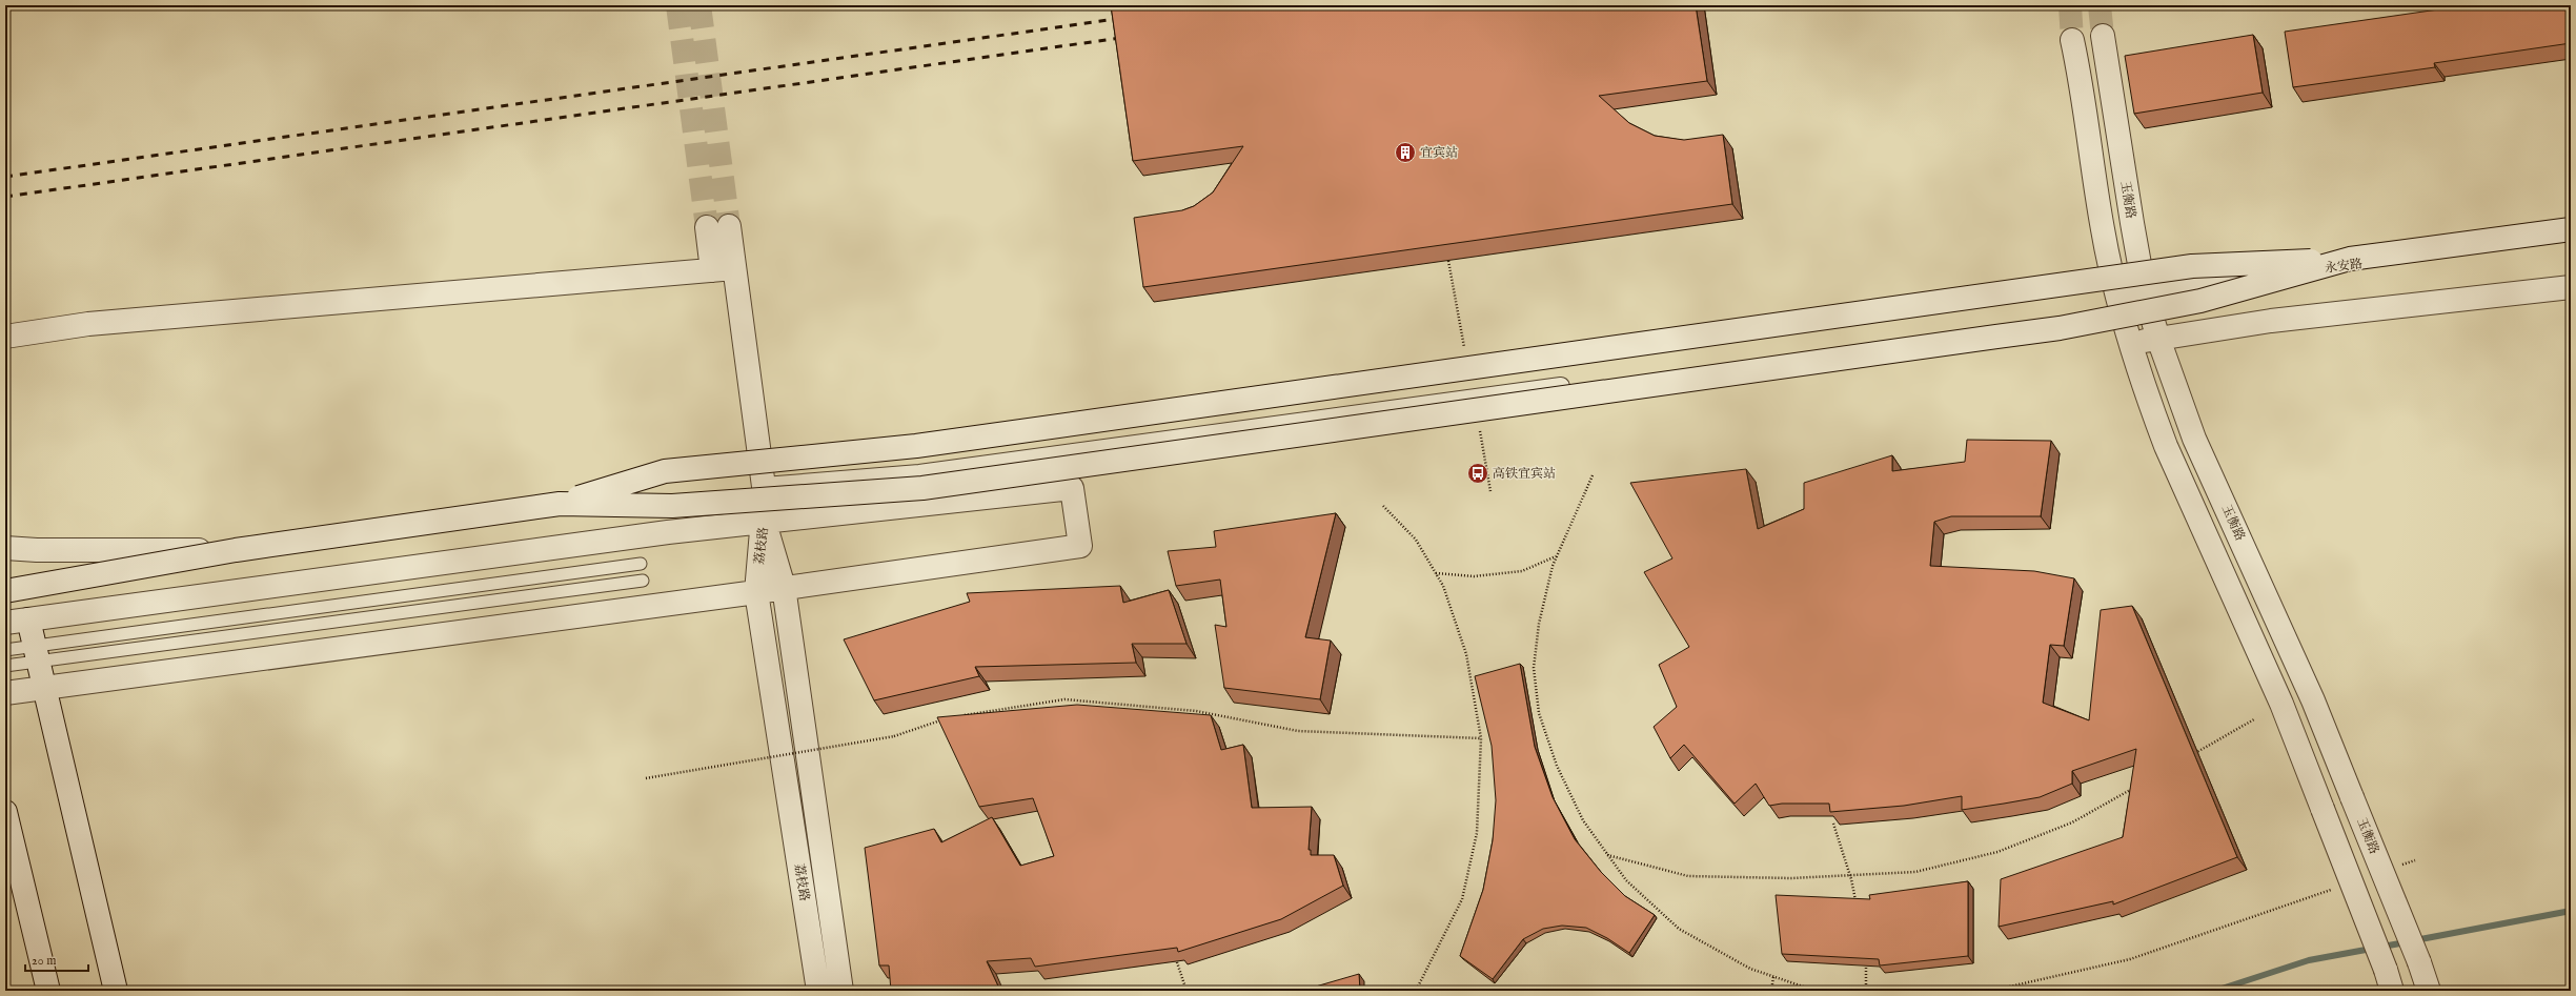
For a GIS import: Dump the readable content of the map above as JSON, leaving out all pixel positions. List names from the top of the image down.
{
  "streets": {
    "street": ["玉衡路", "永安路", "荔枝路"]
  },
  "crossings": [
    ["玉衡路", "永安路"]
  ],
  "places": {
    "building": ["宜宾站"],
    "bus stop": ["高铁宜宾站"]
  },
  "scale_bar": "20 m"
}
